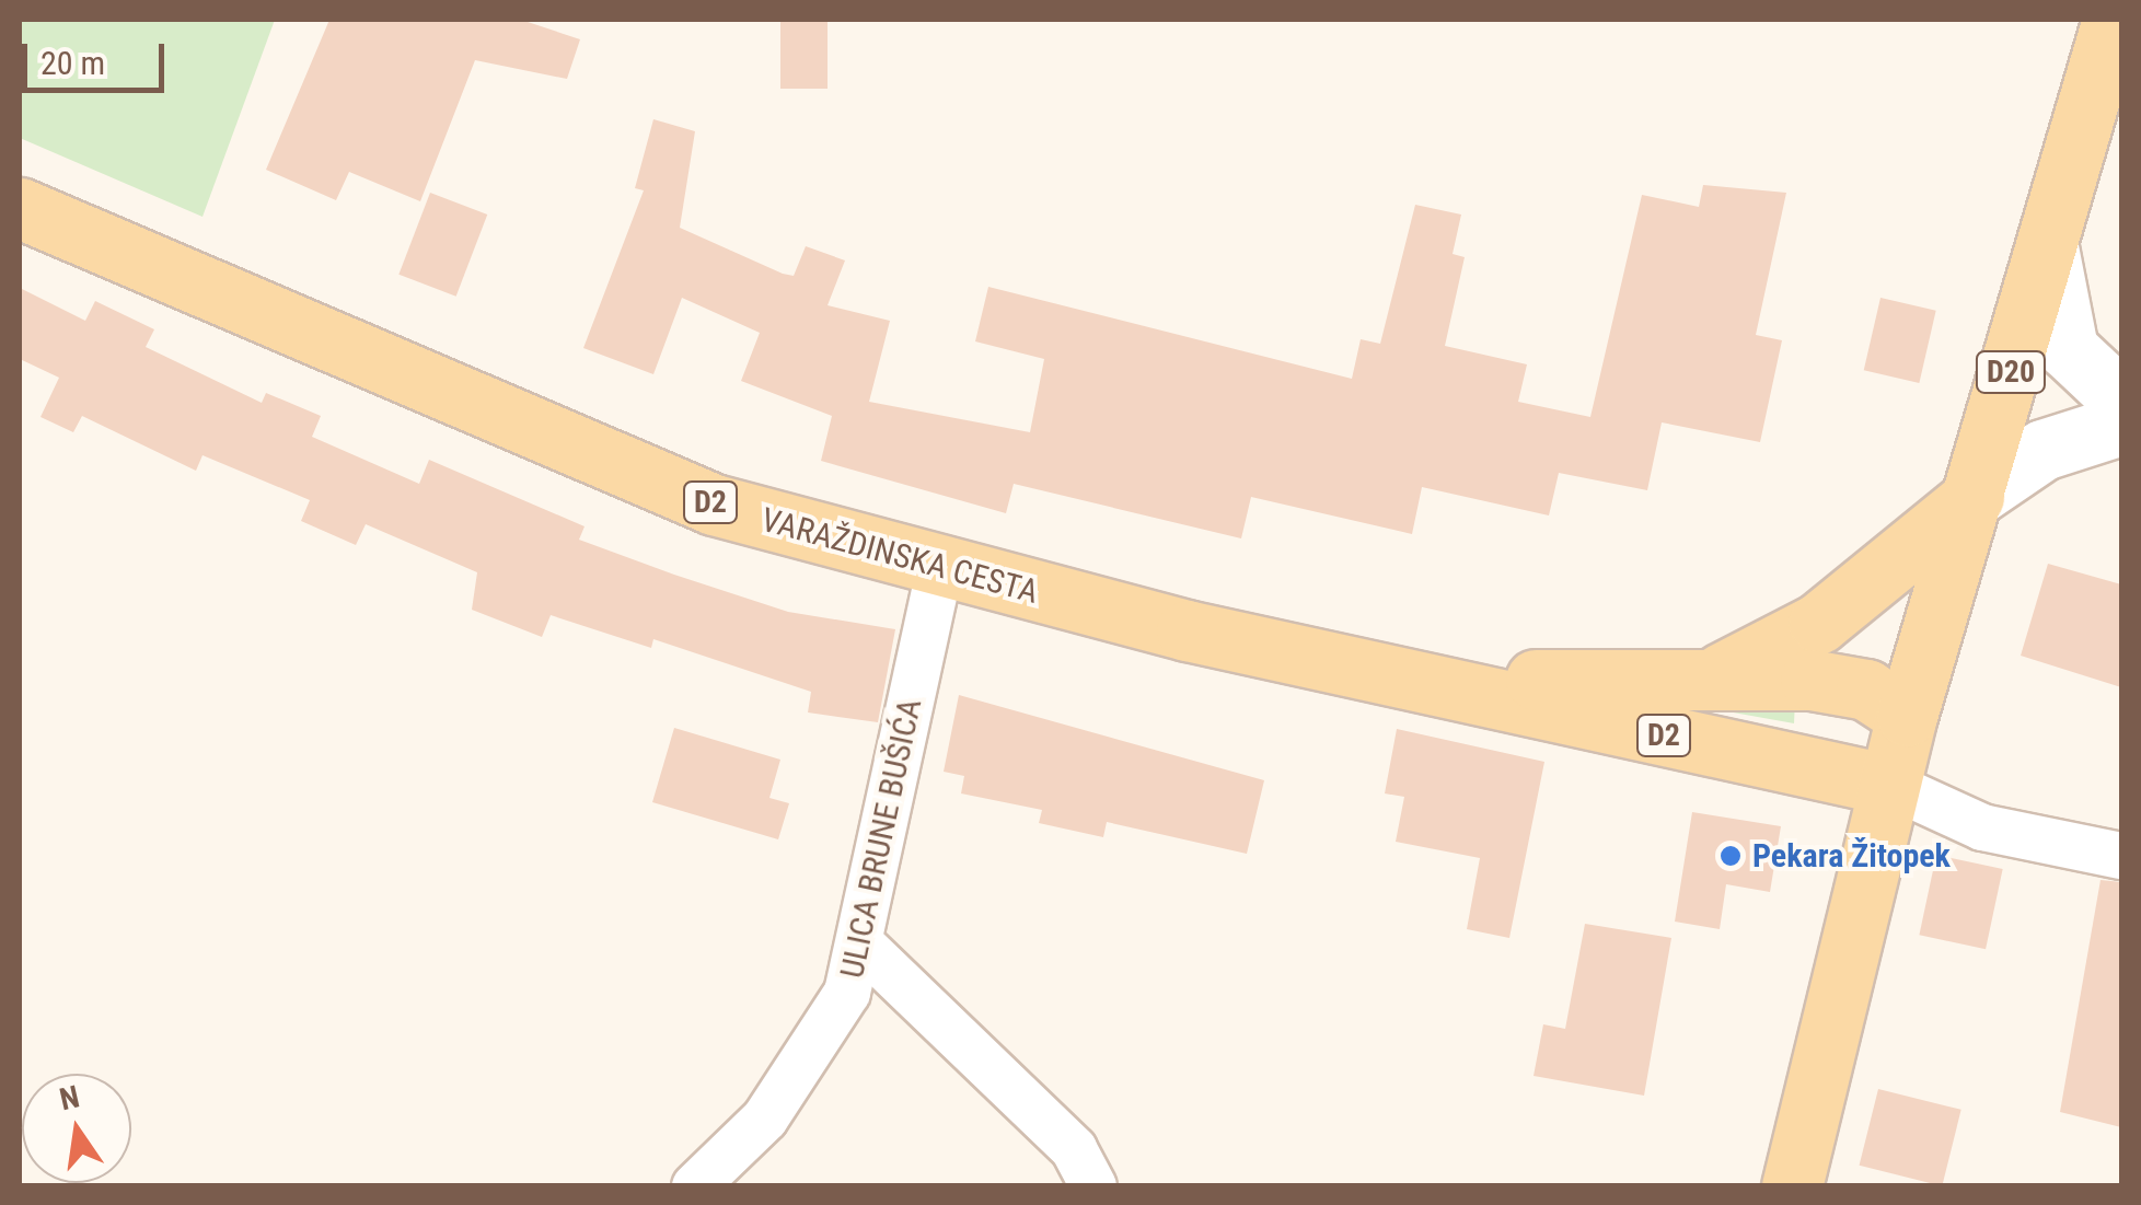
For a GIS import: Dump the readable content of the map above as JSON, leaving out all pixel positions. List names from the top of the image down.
{
  "streets": {
    "main road": ["D20", "D2", "VARAŽDINSKA CESTA"],
    "street": ["ULICA BRUNE BUŠIĆA"]
  },
  "crossings": [
    ["D20", "VARAŽDINSKA CESTA"],
    ["VARAŽDINSKA CESTA", "ULICA BRUNE BUŠIĆA"]
  ],
  "places": ["Pekara Žitopek"],
  "scale_bar": "20 m",
  "north": "top"
}
